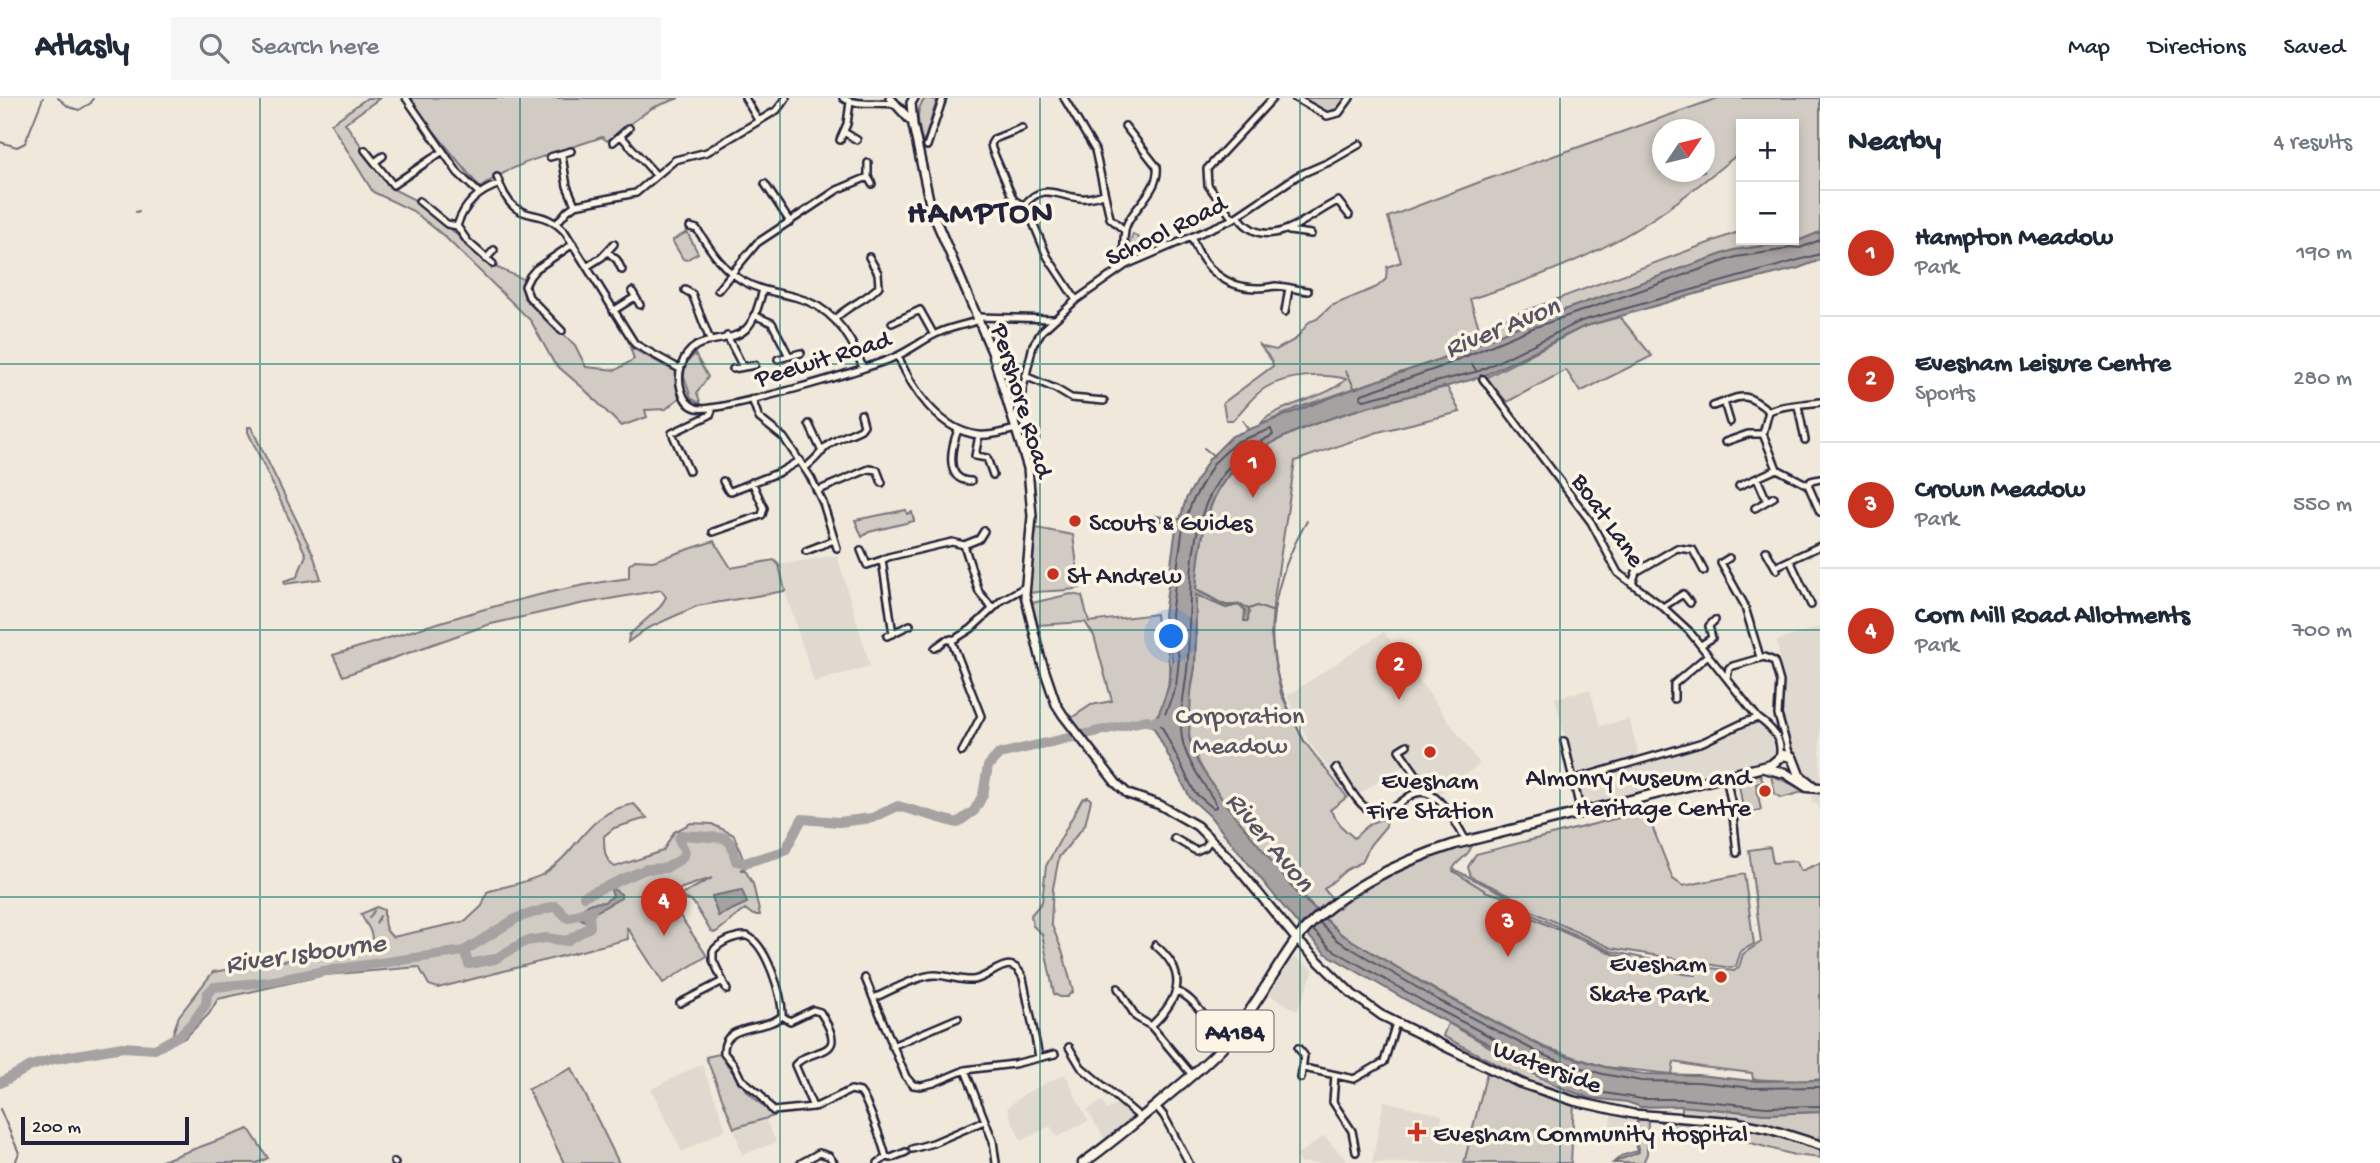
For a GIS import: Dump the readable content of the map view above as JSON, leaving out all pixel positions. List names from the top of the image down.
{
  "streets": {
    "main road": ["Pershore Road", "A4184", "Waterside"],
    "street": ["School Road", "Peewit Road", "Boat Lane"]
  },
  "crossings": [
    ["School Road", "Peewit Road"],
    ["School Road", "Pershore Road"],
    ["Peewit Road", "Pershore Road"],
    ["A4184", "Waterside"]
  ],
  "districts": ["HAMPTON"],
  "water": ["River Avon", "River Isbourne"],
  "parks": ["Corporation Meadow"],
  "places": {
    "other": [
      "Scouts & Guides",
      "St Andrew",
      "Evesham Fire Station",
      "Almonry Museum and Heritage Centre",
      "Evesham Skate Park"
    ],
    "health": ["Evesham Community Hospital"]
  },
  "scale_bar": "200 m",
  "north": "top right",
  "page": {
    "header": "Atlasly",
    "search": "Search here",
    "nav": ["Map", "Directions", "Saved"],
    "heading": ["Nearby", "4 results"],
    "map_buttons": ["+", "−"],
    "list": [
      {
        "mark": "1",
        "name": "Hampton Meadow",
        "note": "Park",
        "value": "190 m"
      },
      {
        "mark": "2",
        "name": "Evesham Leisure Centre",
        "note": "Sports",
        "value": "280 m"
      },
      {
        "mark": "3",
        "name": "Crown Meadow",
        "note": "Park",
        "value": "550 m"
      },
      {
        "mark": "4",
        "name": "Corn Mill Road Allotments",
        "note": "Park",
        "value": "700 m"
      }
    ],
    "pins": [
      "1",
      "2",
      "4",
      "3"
    ],
    "scale": "200 m"
  }
}
